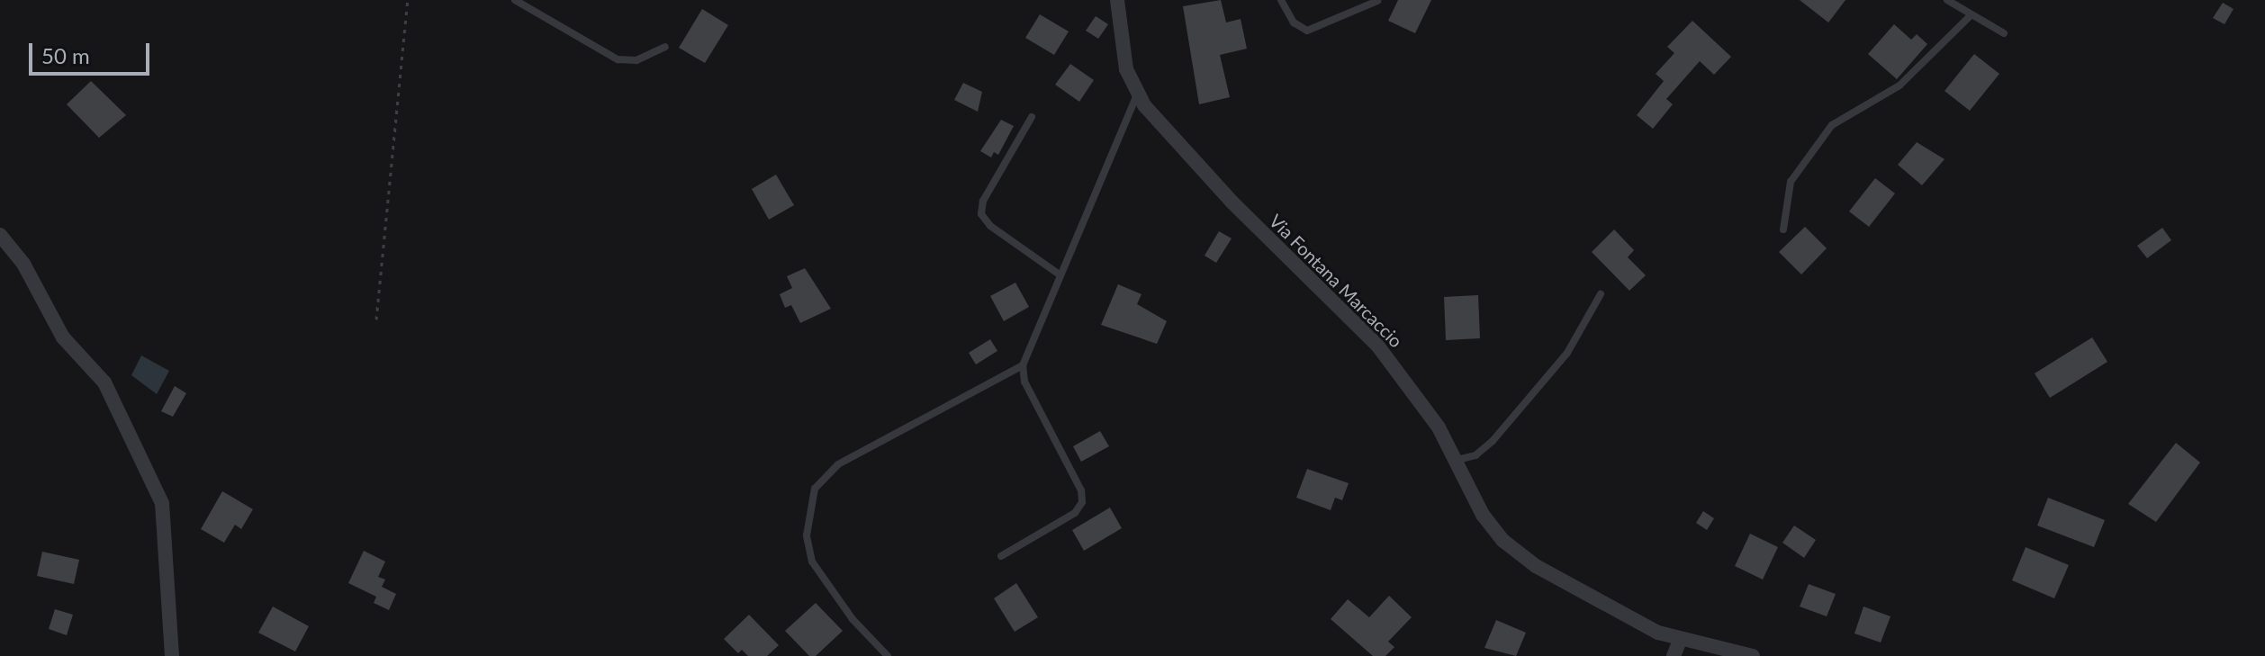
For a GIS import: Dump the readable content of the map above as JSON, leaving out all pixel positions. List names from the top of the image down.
{
  "streets": {
    "street": ["Via Fontana Marcaccio"]
  },
  "scale_bar": "50 m"
}
